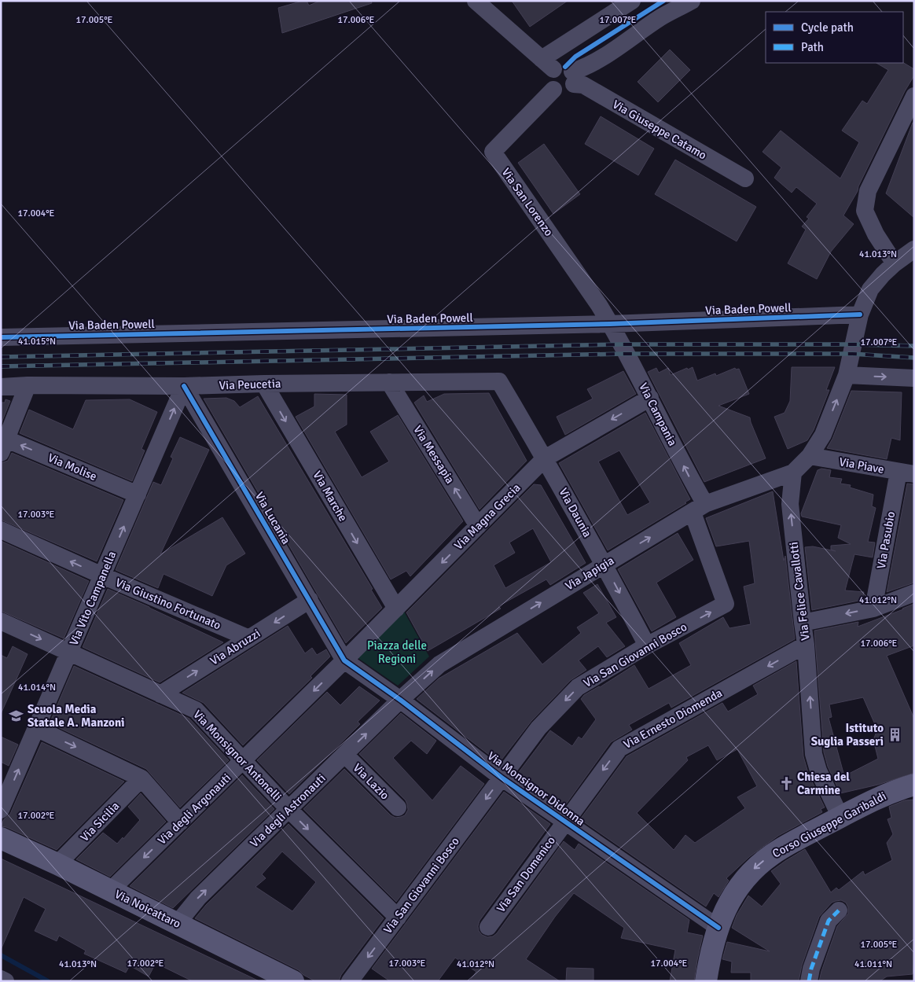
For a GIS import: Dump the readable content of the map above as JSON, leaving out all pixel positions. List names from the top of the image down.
{
  "streets": {
    "street": [
      "Via Giuseppe Catamo",
      "Via San Lorenzo",
      "Via Baden Powell",
      "Via Peucetia",
      "Via Campania",
      "Via Messapia",
      "Via Piave",
      "Via Molise",
      "Via Marche",
      "Via Daunia",
      "Via Magna Grecia",
      "Via Lucania",
      "Via Pasubio",
      "Via Japigia",
      "Via Felice Cavallotti",
      "Via Vito Campanella",
      "Via Giustino Fortunato",
      "Via Abruzzi",
      "Via San Giovanni Bosco",
      "Via Ernesto Diomenda",
      "Via Monsignor Antonelli",
      "Via Lazio",
      "Via Monsignor Didonna",
      "Via degli Argonauti",
      "Via degli Astronauti",
      "Via Sicilia",
      "Corso Giuseppe Garibaldi",
      "Via San Domenico",
      "Via Noicattaro"
    ]
  },
  "crossings": [
    ["Via San Lorenzo", "Via Baden Powell"],
    ["Via San Lorenzo", "Via Campania"],
    ["Via Baden Powell", "Via Campania"],
    ["Via Peucetia", "Via Messapia"],
    ["Via Peucetia", "Via Marche"],
    ["Via Peucetia", "Via Daunia"],
    ["Via Peucetia", "Via Lucania"],
    ["Via Peucetia", "Via Vito Campanella"],
    ["Via Campania", "Via Magna Grecia"],
    ["Via Campania", "Via Japigia"],
    ["Via Campania", "Via San Giovanni Bosco"],
    ["Via Messapia", "Via Magna Grecia"],
    ["Via Piave", "Via Pasubio"],
    ["Via Molise", "Via Vito Campanella"],
    ["Via Marche", "Via Magna Grecia"],
    ["Via Daunia", "Via Magna Grecia"],
    ["Via Daunia", "Via Japigia"],
    ["Via Daunia", "Via San Giovanni Bosco"],
    ["Via Magna Grecia", "Via Lucania"],
    ["Via Magna Grecia", "Via Monsignor Didonna"],
    ["Via Magna Grecia", "Via degli Argonauti"],
    ["Via Lucania", "Via Vito Campanella"],
    ["Via Lucania", "Via Abruzzi"],
    ["Via Lucania", "Via Monsignor Didonna"],
    ["Via Lucania", "Via degli Argonauti"],
    ["Via Japigia", "Via Felice Cavallotti"],
    ["Via Japigia", "Via San Giovanni Bosco"],
    ["Via Japigia", "Via Monsignor Didonna"],
    ["Via Japigia", "Via degli Astronauti"],
    ["Via Felice Cavallotti", "Via Ernesto Diomenda"],
    ["Via Felice Cavallotti", "Corso Giuseppe Garibaldi"],
    ["Via Vito Campanella", "Via Giustino Fortunato"],
    ["Via Vito Campanella", "Via Monsignor Antonelli"],
    ["Via Giustino Fortunato", "Via Abruzzi"],
    ["Via Abruzzi", "Via Monsignor Antonelli"],
    ["Via San Giovanni Bosco", "Via Monsignor Antonelli"],
    ["Via San Giovanni Bosco", "Via Monsignor Didonna"],
    ["Via Ernesto Diomenda", "Via Monsignor Didonna"],
    ["Via Ernesto Diomenda", "Via San Domenico"],
    ["Via Monsignor Antonelli", "Via degli Argonauti"],
    ["Via Monsignor Antonelli", "Via degli Astronauti"],
    ["Via Lazio", "Via degli Astronauti"],
    ["Via Monsignor Didonna", "Via degli Argonauti"],
    ["Via Monsignor Didonna", "Via degli Astronauti"],
    ["Via Monsignor Didonna", "Corso Giuseppe Garibaldi"],
    ["Via Monsignor Didonna", "Via San Domenico"],
    ["Via degli Argonauti", "Via Noicattaro"],
    ["Via degli Astronauti", "Via Noicattaro"],
    ["Via Sicilia", "Via Noicattaro"]
  ],
  "one_way": [
    "Via Campania",
    "Via Messapia",
    "Via Molise",
    "Via Marche",
    "Via Magna Grecia",
    "Via Japigia",
    "Via Felice Cavallotti",
    "Via Vito Campanella",
    "Via Giustino Fortunato",
    "Via Ernesto Diomenda",
    "Via Monsignor Antonelli",
    "Via degli Argonauti",
    "Via degli Astronauti",
    "Corso Giuseppe Garibaldi"
  ],
  "parks": ["Piazza delle Regioni"],
  "places": {
    "school or university": ["Scuola Media Statale A. Manzoni"],
    "building": ["Istituto Suglia Passeri"],
    "church": ["Chiesa del Carmine"]
  },
  "legend": ["Cycle path", "Path"],
  "coordinates": [
    "17.005°E",
    "17.006°E",
    "17.007°E",
    "17.004°E",
    "41.013°N",
    "41.015°N",
    "17.003°E",
    "41.012°N",
    "41.014°N",
    "17.002°E",
    "41.011°N"
  ]
}
